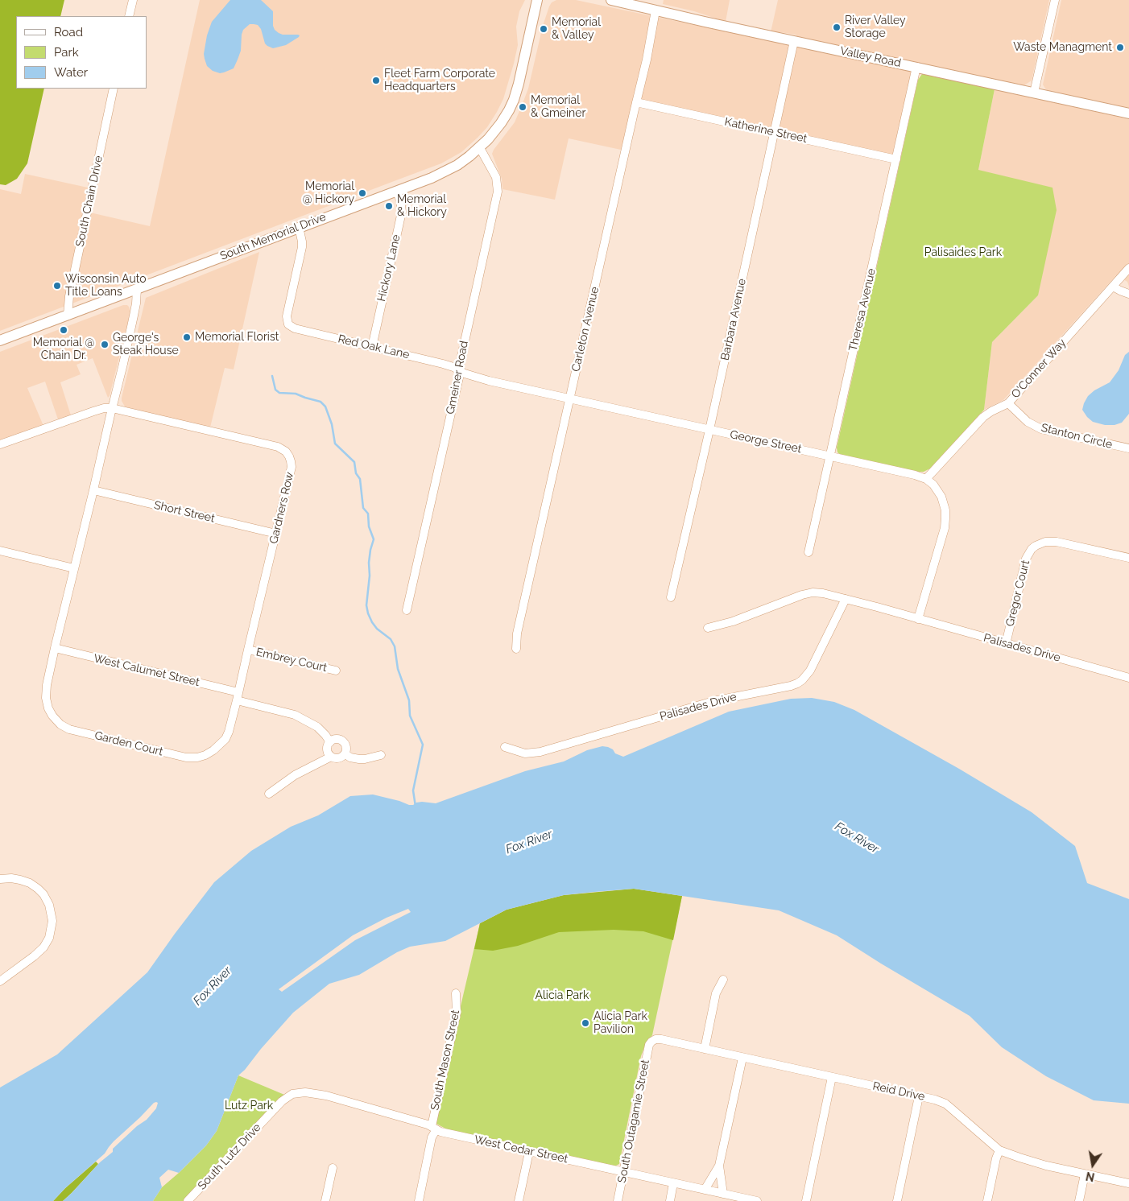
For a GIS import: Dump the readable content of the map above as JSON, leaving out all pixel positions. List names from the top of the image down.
{
  "streets": {
    "main road": ["Valley Road", "South Memorial Drive"],
    "street": [
      "Katherine Street",
      "South Chain Drive",
      "Hickory Lane",
      "Theresa Avenue",
      "Barbara Avenue",
      "Carleton Avenue",
      "Red Oak Lane",
      "O'Conner Way",
      "Gmeiner Road",
      "Stanton Circle",
      "George Street",
      "Gardners Row",
      "Short Street",
      "Gregor Court",
      "Palisades Drive",
      "Embrey Court",
      "West Calumet Street",
      "Garden Court",
      "South Mason Street",
      "Reid Drive",
      "South Outagamie Street",
      "West Cedar Street",
      "South Lutz Drive"
    ]
  },
  "crossings": [
    ["Valley Road", "Theresa Avenue"],
    ["Valley Road", "Barbara Avenue"],
    ["Valley Road", "Carleton Avenue"],
    ["Katherine Street", "Theresa Avenue"],
    ["Katherine Street", "Barbara Avenue"],
    ["Katherine Street", "Carleton Avenue"],
    ["South Chain Drive", "South Memorial Drive"],
    ["South Memorial Drive", "Hickory Lane"],
    ["South Memorial Drive", "Red Oak Lane"],
    ["South Memorial Drive", "Gmeiner Road"],
    ["Hickory Lane", "Red Oak Lane"],
    ["Theresa Avenue", "George Street"],
    ["Barbara Avenue", "George Street"],
    ["Carleton Avenue", "George Street"],
    ["Red Oak Lane", "Gmeiner Road"],
    ["Red Oak Lane", "George Street"],
    ["O'Conner Way", "Stanton Circle"],
    ["O'Conner Way", "George Street"],
    ["Gmeiner Road", "George Street"],
    ["Gardners Row", "Short Street"],
    ["Gardners Row", "Embrey Court"],
    ["Gardners Row", "West Calumet Street"],
    ["Gardners Row", "Garden Court"],
    ["Gregor Court", "Palisades Drive"],
    ["West Calumet Street", "Garden Court"],
    ["South Mason Street", "West Cedar Street"],
    ["Reid Drive", "South Outagamie Street"],
    ["South Outagamie Street", "West Cedar Street"],
    ["West Cedar Street", "South Lutz Drive"]
  ],
  "water": ["Fox River"],
  "parks": ["Palisaides Park", "Alicia Park", "Lutz Park"],
  "places": [
    "River Valley Storage",
    "Memorial & Valley",
    "Waste Managment",
    "Fleet Farm Corporate Headquarters",
    "Memorial & Gmeiner",
    "Memorial @ Hickory",
    "Memorial & Hickory",
    "Wisconsin Auto Title Loans",
    "Memorial @ Chain Dr.",
    "Memorial Florist",
    "George's Steak House",
    "Alicia Park Pavilion"
  ],
  "legend": ["Road", "Park", "Water"],
  "north": "bottom"
}
